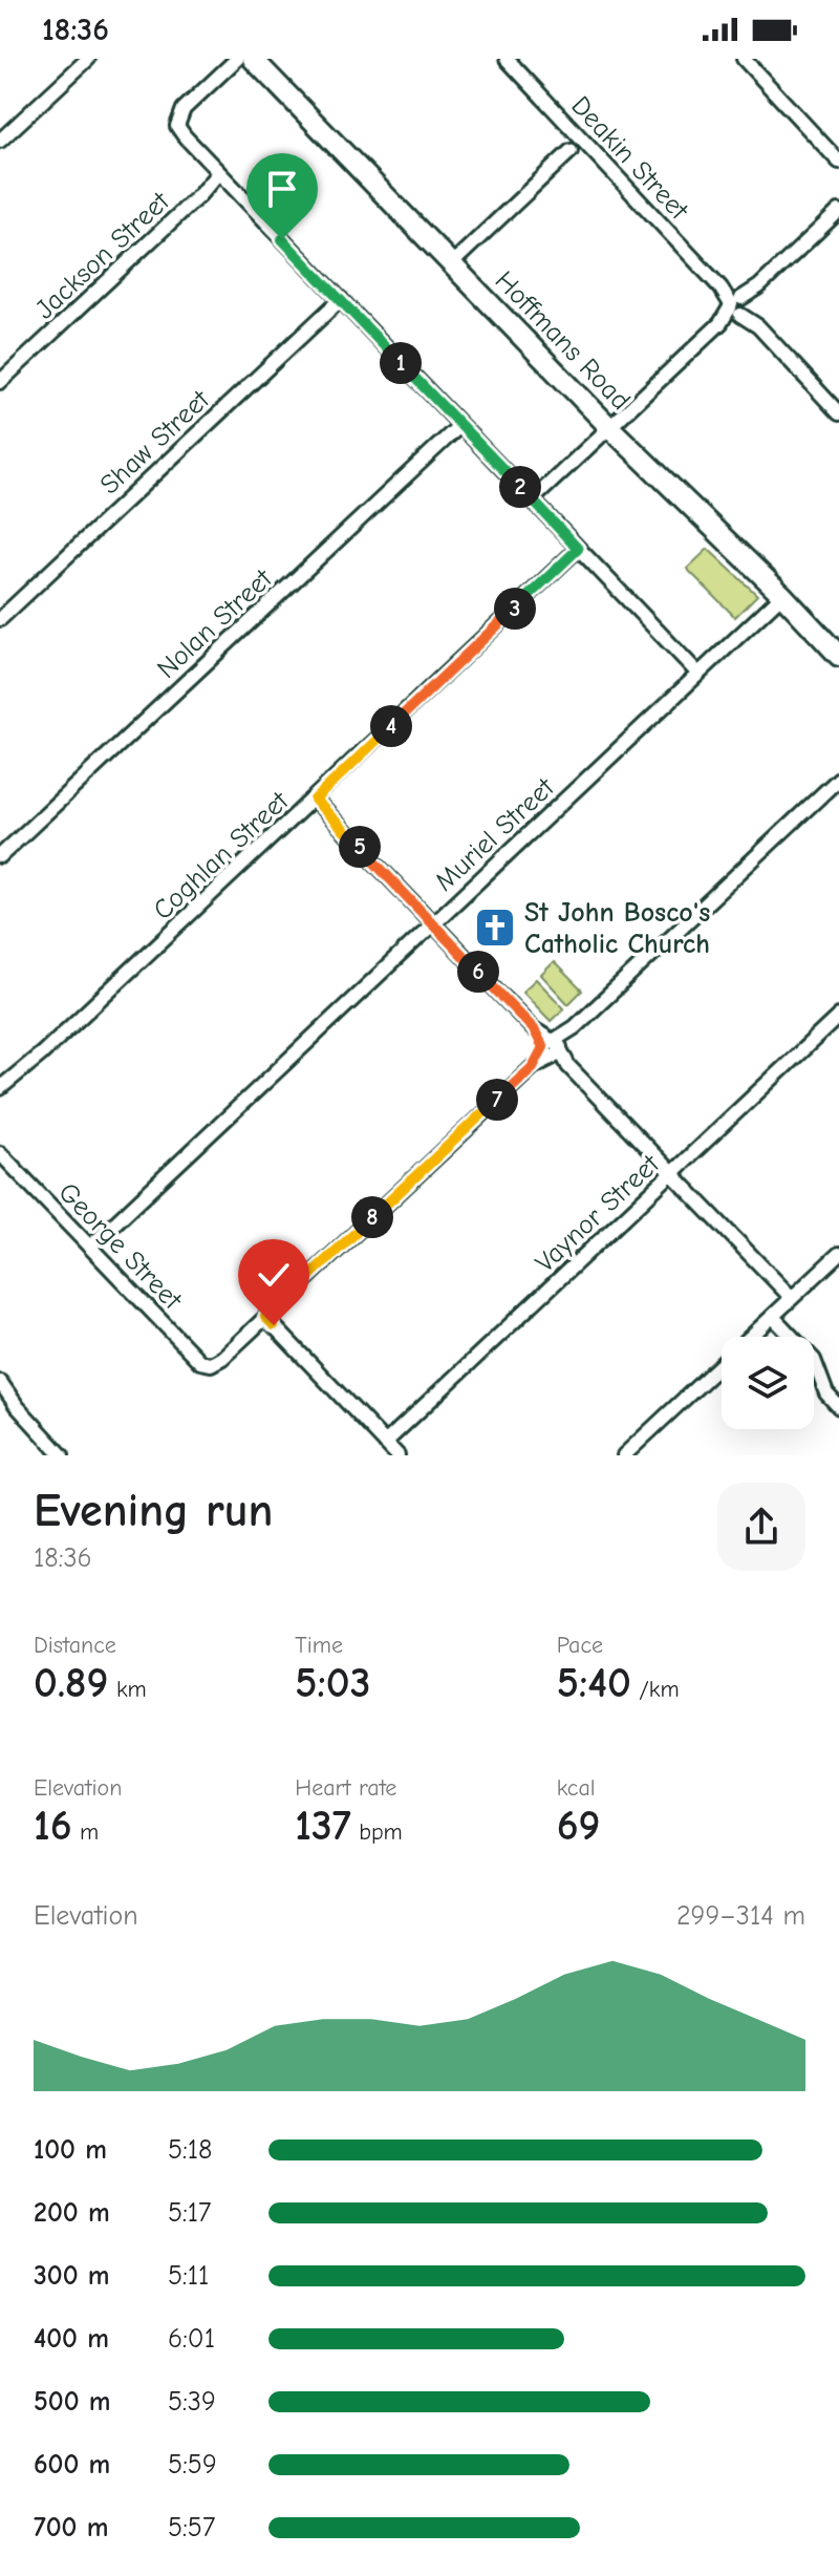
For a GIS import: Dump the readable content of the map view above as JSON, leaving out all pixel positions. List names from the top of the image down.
{
  "streets": {
    "main road": ["Hoffmans Road"],
    "street": [
      "Deakin Street",
      "Jackson Street",
      "Shaw Street",
      "Nolan Street",
      "Muriel Street",
      "Coghlan Street",
      "Vaynor Street",
      "George Street"
    ]
  },
  "crossings": [
    ["Hoffmans Road", "Muriel Street"],
    ["Muriel Street", "George Street"]
  ],
  "places": {
    "church": ["St John Bosco's Catholic Church"]
  },
  "page": {
    "status": "18:36",
    "pins": [
      "1",
      "2",
      "3",
      "4",
      "5",
      "6",
      "7",
      "8"
    ],
    "heading": ["Evening run", "18:36"],
    "stats": [
      ["Distance", "0.89 km"],
      ["Time", "5:03"],
      ["Pace", "5:40 /km"],
      ["Elevation", "16 m"],
      ["Heart rate", "137 bpm"],
      ["kcal", "69"]
    ],
    "chart": ["Elevation", "299–314 m"],
    "list": [
      {
        "name": "100 m",
        "note": "5:18"
      },
      {
        "name": "200 m",
        "note": "5:17"
      },
      {
        "name": "300 m",
        "note": "5:11"
      },
      {
        "name": "400 m",
        "note": "6:01"
      },
      {
        "name": "500 m",
        "note": "5:39"
      },
      {
        "name": "600 m",
        "note": "5:59"
      },
      {
        "name": "700 m",
        "note": "5:57"
      }
    ]
  }
}
